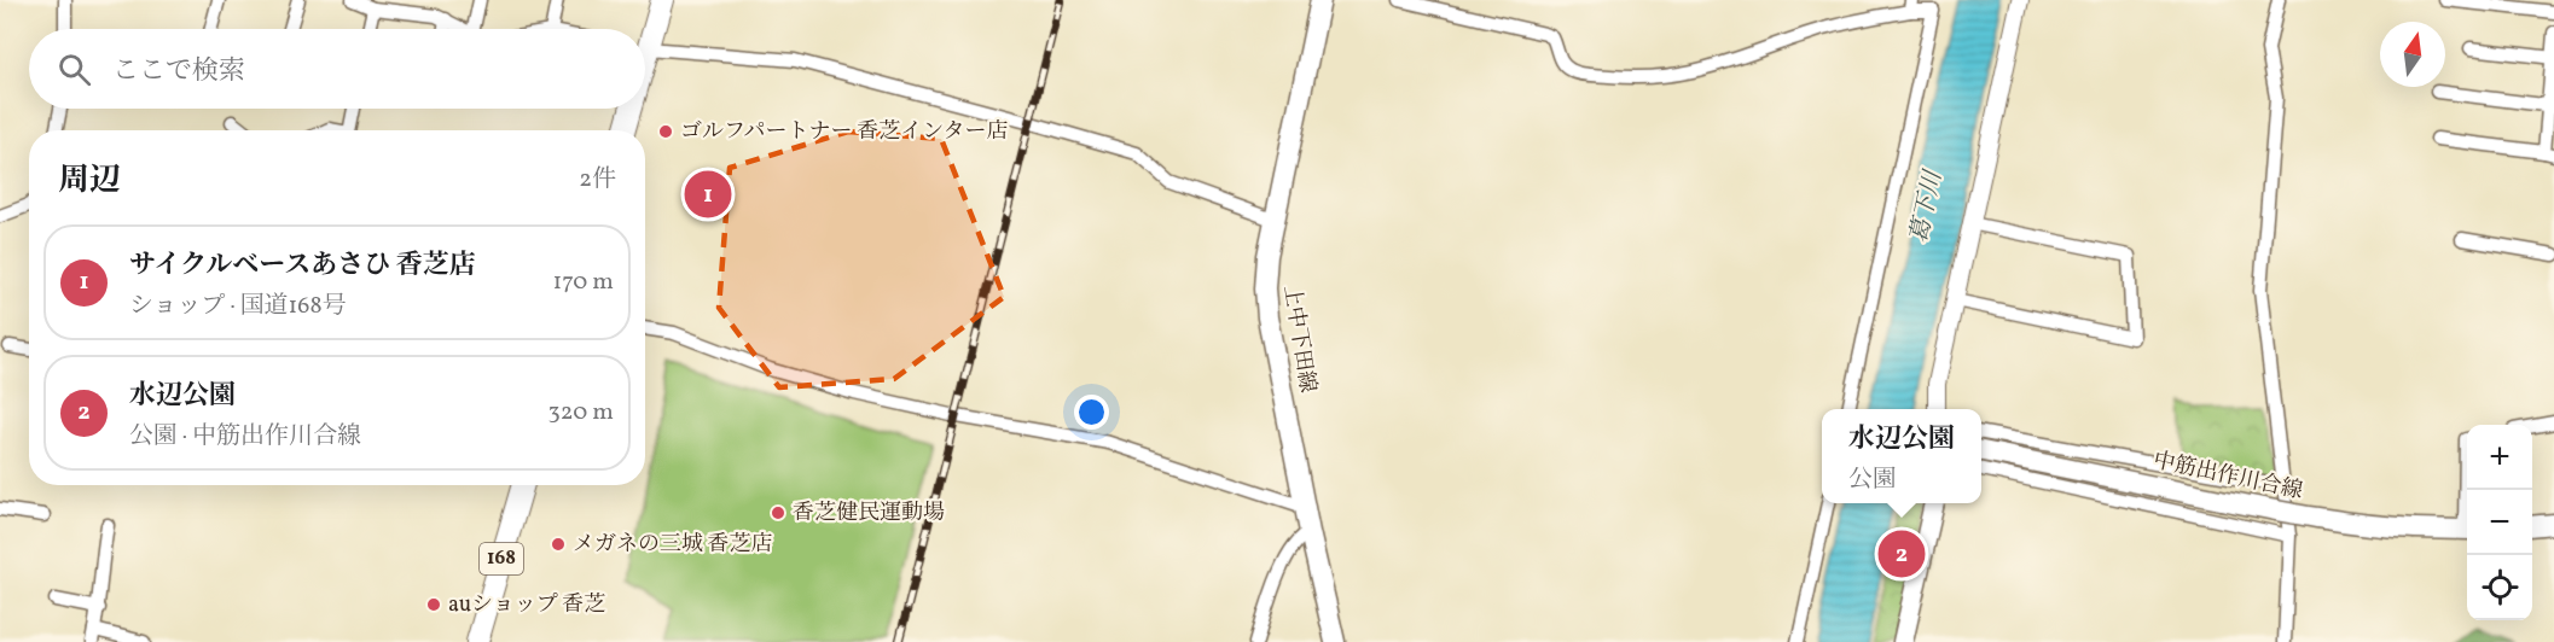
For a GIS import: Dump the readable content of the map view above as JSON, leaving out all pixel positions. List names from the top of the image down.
{
  "streets": {
    "highway": ["168"],
    "main road": ["上中下田線", "中筋出作川合線"]
  },
  "water": ["葛下川"],
  "places": [
    "ゴルフパートナー 香芝インター店",
    "香芝健民運動場",
    "メガネの三城 香芝店",
    "auショップ 香芝"
  ],
  "north": "top",
  "page": {
    "search": "ここで検索",
    "heading": ["周辺", "2件"],
    "pins": ["1", "2"],
    "list": [
      {
        "mark": "1",
        "name": "サイクルベースあさひ 香芝店",
        "note": "ショップ · 国道168号",
        "value": "170 m"
      },
      {
        "mark": "2",
        "name": "水辺公園",
        "note": "公園 · 中筋出作川合線",
        "value": "320 m"
      }
    ],
    "popup": ["水辺公園", "公園"],
    "map_buttons": ["+", "−"]
  }
}
